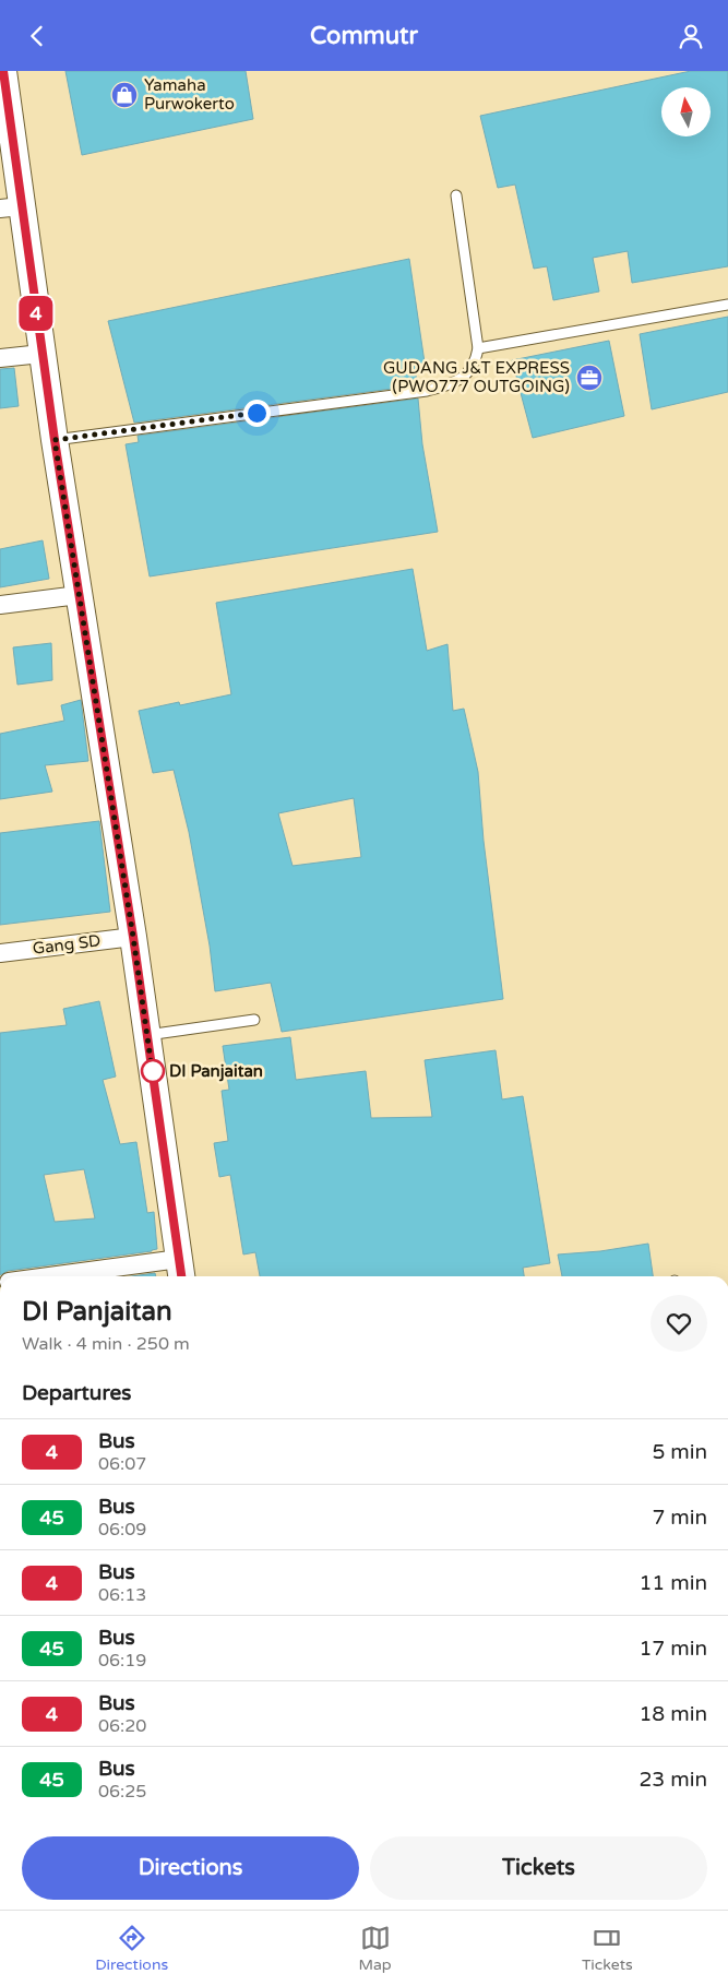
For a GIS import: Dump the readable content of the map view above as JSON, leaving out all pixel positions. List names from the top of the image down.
{
  "streets": {
    "street": ["Gang SD"]
  },
  "places": {
    "shop": ["Yamaha Purwokerto"],
    "office": ["GUDANG J&T EXPRESS (PWO777 OUTGOING)"],
    "other": ["DI Panjaitan"]
  },
  "lines": ["bus line 4"],
  "north": "top",
  "page": {
    "header": "Commutr",
    "on_map": "4",
    "heading": [
      ["DI Panjaitan", "Walk · 4 min · 250 m"],
      "Departures"
    ],
    "list": [
      {
        "mark": "4",
        "name": "Bus",
        "note": "06:07",
        "value": "5 min"
      },
      {
        "mark": "45",
        "name": "Bus",
        "note": "06:09",
        "value": "7 min"
      },
      {
        "mark": "4",
        "name": "Bus",
        "note": "06:13",
        "value": "11 min"
      },
      {
        "mark": "45",
        "name": "Bus",
        "note": "06:19",
        "value": "17 min"
      },
      {
        "mark": "4",
        "name": "Bus",
        "note": "06:20",
        "value": "18 min"
      },
      {
        "mark": "45",
        "name": "Bus",
        "note": "06:25",
        "value": "23 min"
      }
    ],
    "buttons": ["Directions", "Tickets"],
    "tabs": ["Directions", "Map", "Tickets"]
  }
}
